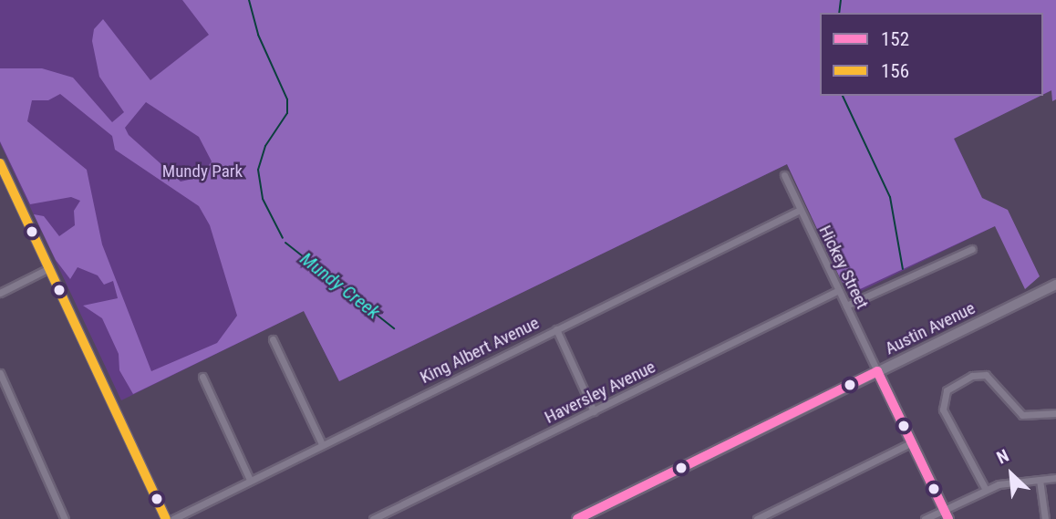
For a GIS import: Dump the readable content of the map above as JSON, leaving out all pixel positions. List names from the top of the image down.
{
  "streets": {
    "main road": ["Austin Avenue"],
    "street": ["Hickey Street", "King Albert Avenue", "Haversley Avenue"]
  },
  "crossings": [
    ["Hickey Street", "Austin Avenue"],
    ["Hickey Street", "King Albert Avenue"],
    ["Hickey Street", "Haversley Avenue"]
  ],
  "water": ["Mundy Creek"],
  "parks": ["Mundy Park"],
  "lines": ["transit line 156", "transit line 152"],
  "legend": ["152", "156"],
  "north": "top left"
}
